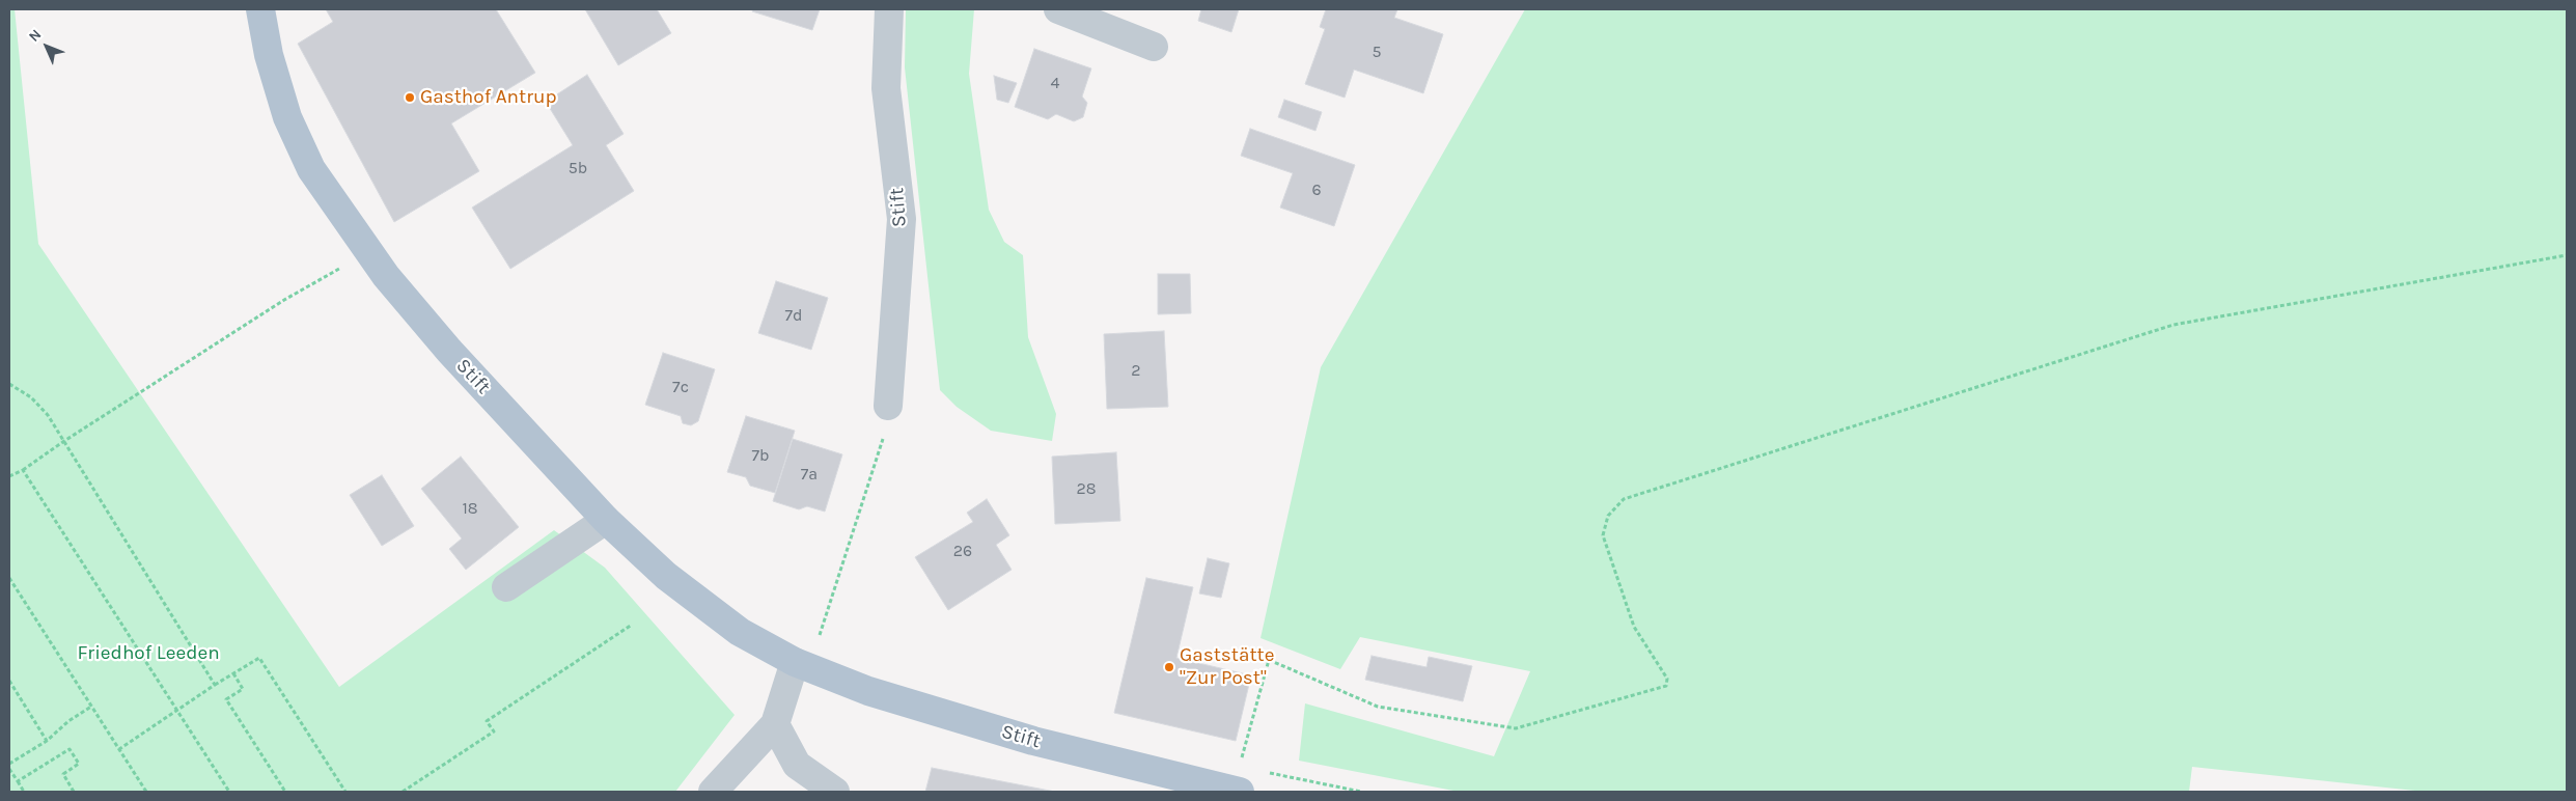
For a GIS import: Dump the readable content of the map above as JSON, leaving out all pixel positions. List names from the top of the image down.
{
  "streets": {
    "main road": ["Stift"]
  },
  "parks": ["Friedhof Leeden"],
  "places": ["Gasthof Antrup", "Gaststätte \"Zur Post\""],
  "house_numbers": [
    "5",
    "4",
    "5b",
    "6",
    "7d",
    "2",
    "7c",
    "7b",
    "7a",
    "28",
    "18",
    "26"
  ],
  "north": "top left"
}
